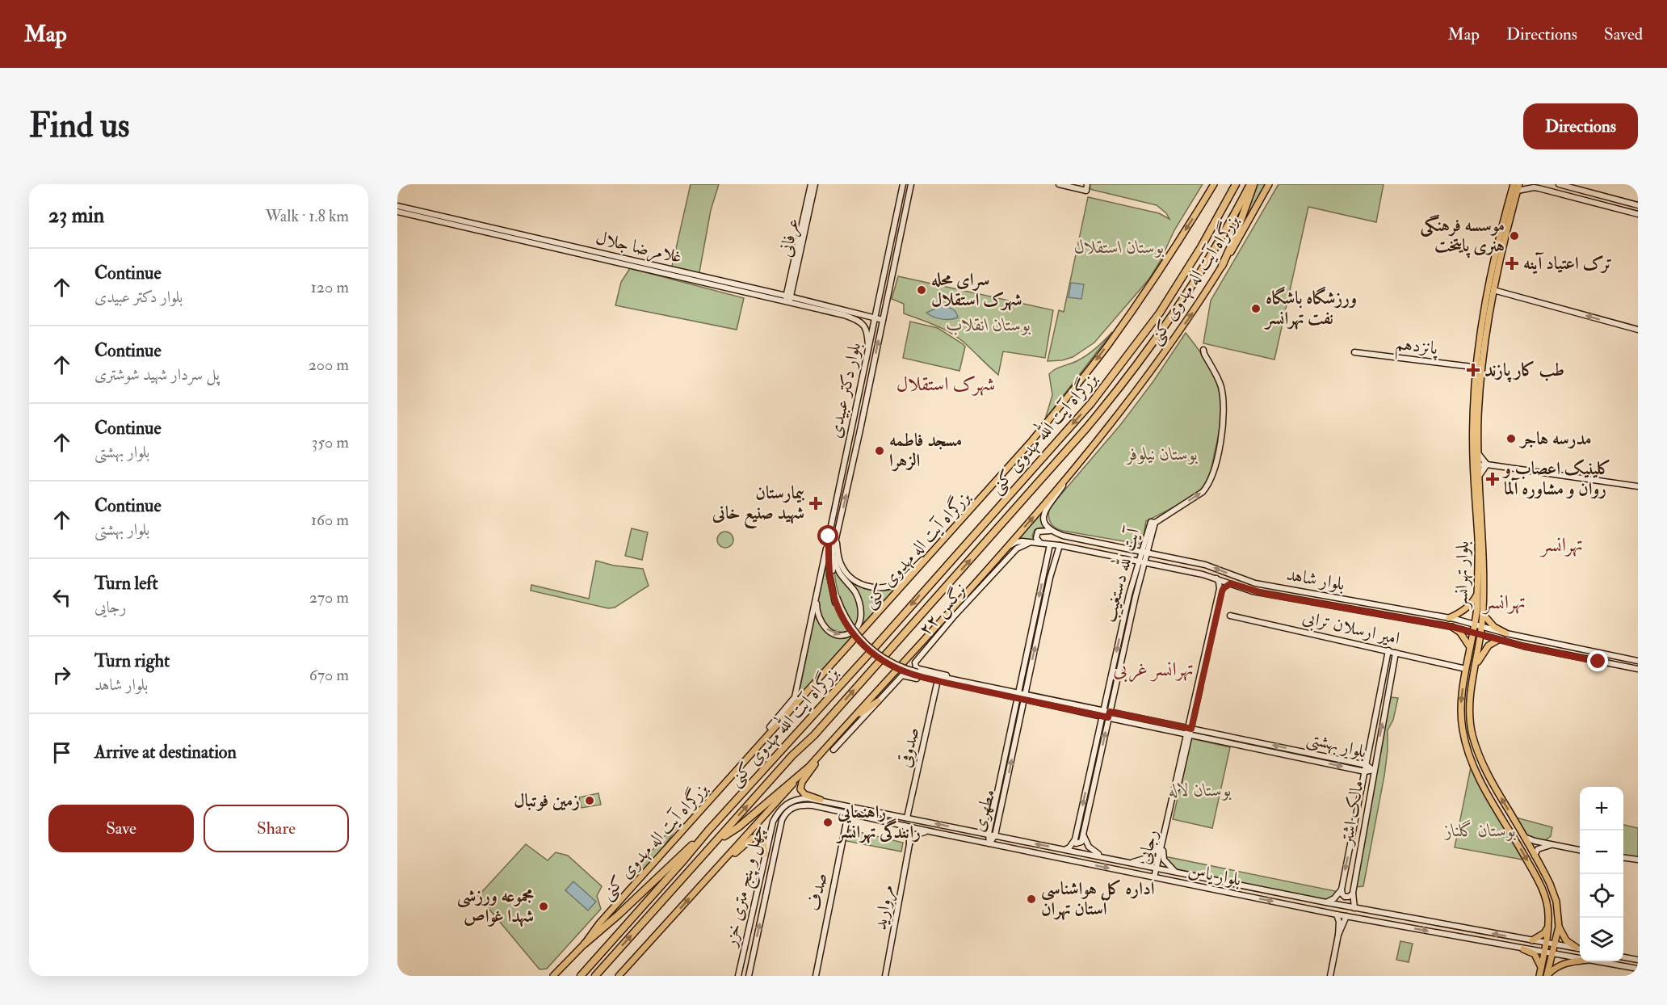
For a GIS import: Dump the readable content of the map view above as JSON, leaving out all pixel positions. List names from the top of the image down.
{
  "streets": {
    "highway": ["بزرگراه آیت اله مهدوی کنی", "بزرگراه آیت الله مهدوی کنی"],
    "main road": [
      "عرفانی",
      "غلامرضا جلال",
      "پانزدهم",
      "بلوار دکتر عبیدی",
      "بلوار تهرانسر",
      "آیت الله دستغیب",
      "بلوار شاهد",
      "نرگس ۲۲",
      "امیر ارسلان ترابی",
      "بلوار بهشتی",
      "صدوقی",
      "مطهری",
      "مالک اشتر",
      "رجایی",
      "بلوار یاس",
      "چهل و پنج متری خزر",
      "صدف",
      "مروارید"
    ]
  },
  "crossings": [
    ["عرفانی", "غلامرضا جلال"],
    ["غلامرضا جلال", "بلوار دکتر عبیدی"],
    ["بزرگراه آیت اله مهدوی کنی", "بزرگراه آیت الله مهدوی کنی"],
    ["بزرگراه آیت اله مهدوی کنی", "بلوار شاهد"],
    ["پانزدهم", "بلوار تهرانسر"],
    ["بلوار تهرانسر", "بلوار شاهد"],
    ["بلوار تهرانسر", "امیر ارسلان ترابی"],
    ["بلوار تهرانسر", "بلوار یاس"],
    ["آیت الله دستغیب", "بلوار شاهد"],
    ["آیت الله دستغیب", "بلوار بهشتی"],
    ["بلوار شاهد", "نرگس ۲۲"],
    ["بلوار شاهد", "مطهری"],
    ["بلوار شاهد", "رجایی"],
    ["نرگس ۲۲", "بلوار بهشتی"],
    ["امیر ارسلان ترابی", "مالک اشتر"],
    ["بلوار بهشتی", "مطهری"],
    ["بلوار بهشتی", "مالک اشتر"],
    ["بلوار بهشتی", "رجایی"],
    ["صدوقی", "بلوار یاس"],
    ["مطهری", "بلوار یاس"],
    ["مالک اشتر", "بلوار یاس"],
    ["رجایی", "بلوار یاس"],
    ["بلوار یاس", "چهل و پنج متری خزر"],
    ["بلوار یاس", "صدف"]
  ],
  "one_way": ["بزرگراه آیت الله مهدوی کنی"],
  "districts": [
    "شهرک استقلال",
    "تهرانسر",
    "تهرانسر",
    "تهرانسر غربی"
  ],
  "parks": [
    "بوستان استقلال",
    "بوستان انقلاب",
    "بوستان نیلوفر",
    "بوستان لاله",
    "بوستان گلناز"
  ],
  "places": {
    "other": [
      "موسسه فرهنگی هنری پایتخت",
      "سرای محله شهرک استقلال",
      "ورزشگاه باشگاه نفت تهرانسر",
      "مدرسه هاجر",
      "مسجد فاطمه الزهرا",
      "زمین فوتبال",
      "راهنمایی رانندگی تهرانسر",
      "اداره کل هواشناسی استان تهران",
      "مجموعه ورزشی شهدا غواص"
    ],
    "health": [
      "ترک اعتیاد آینه",
      "طب کار پازند",
      "کلینیک اعصاب و روان و مشاوره آلما",
      "بیمارستان شهید صنیع خانی"
    ]
  },
  "page": {
    "header": "Map",
    "nav": ["Map", "Directions", "Saved"],
    "buttons": [
      "Directions",
      ["Save", "Share"]
    ],
    "title": "Find us",
    "heading": ["23 min", "Walk · 1.8 km"],
    "list": [
      ["Continue", "بلوار دکتر عبیدی", "120 m"],
      ["Continue", "پل سردار شهید شوشتری", "200 m"],
      ["Continue", "بلوار بهشتی", "350 m"],
      ["Continue", "بلوار بهشتی", "160 m"],
      ["Turn left", "رجایی", "270 m"],
      ["Turn right", "بلوار شاهد", "670 m"],
      "Arrive at destination"
    ],
    "map_buttons": ["+", "−"]
  }
}
